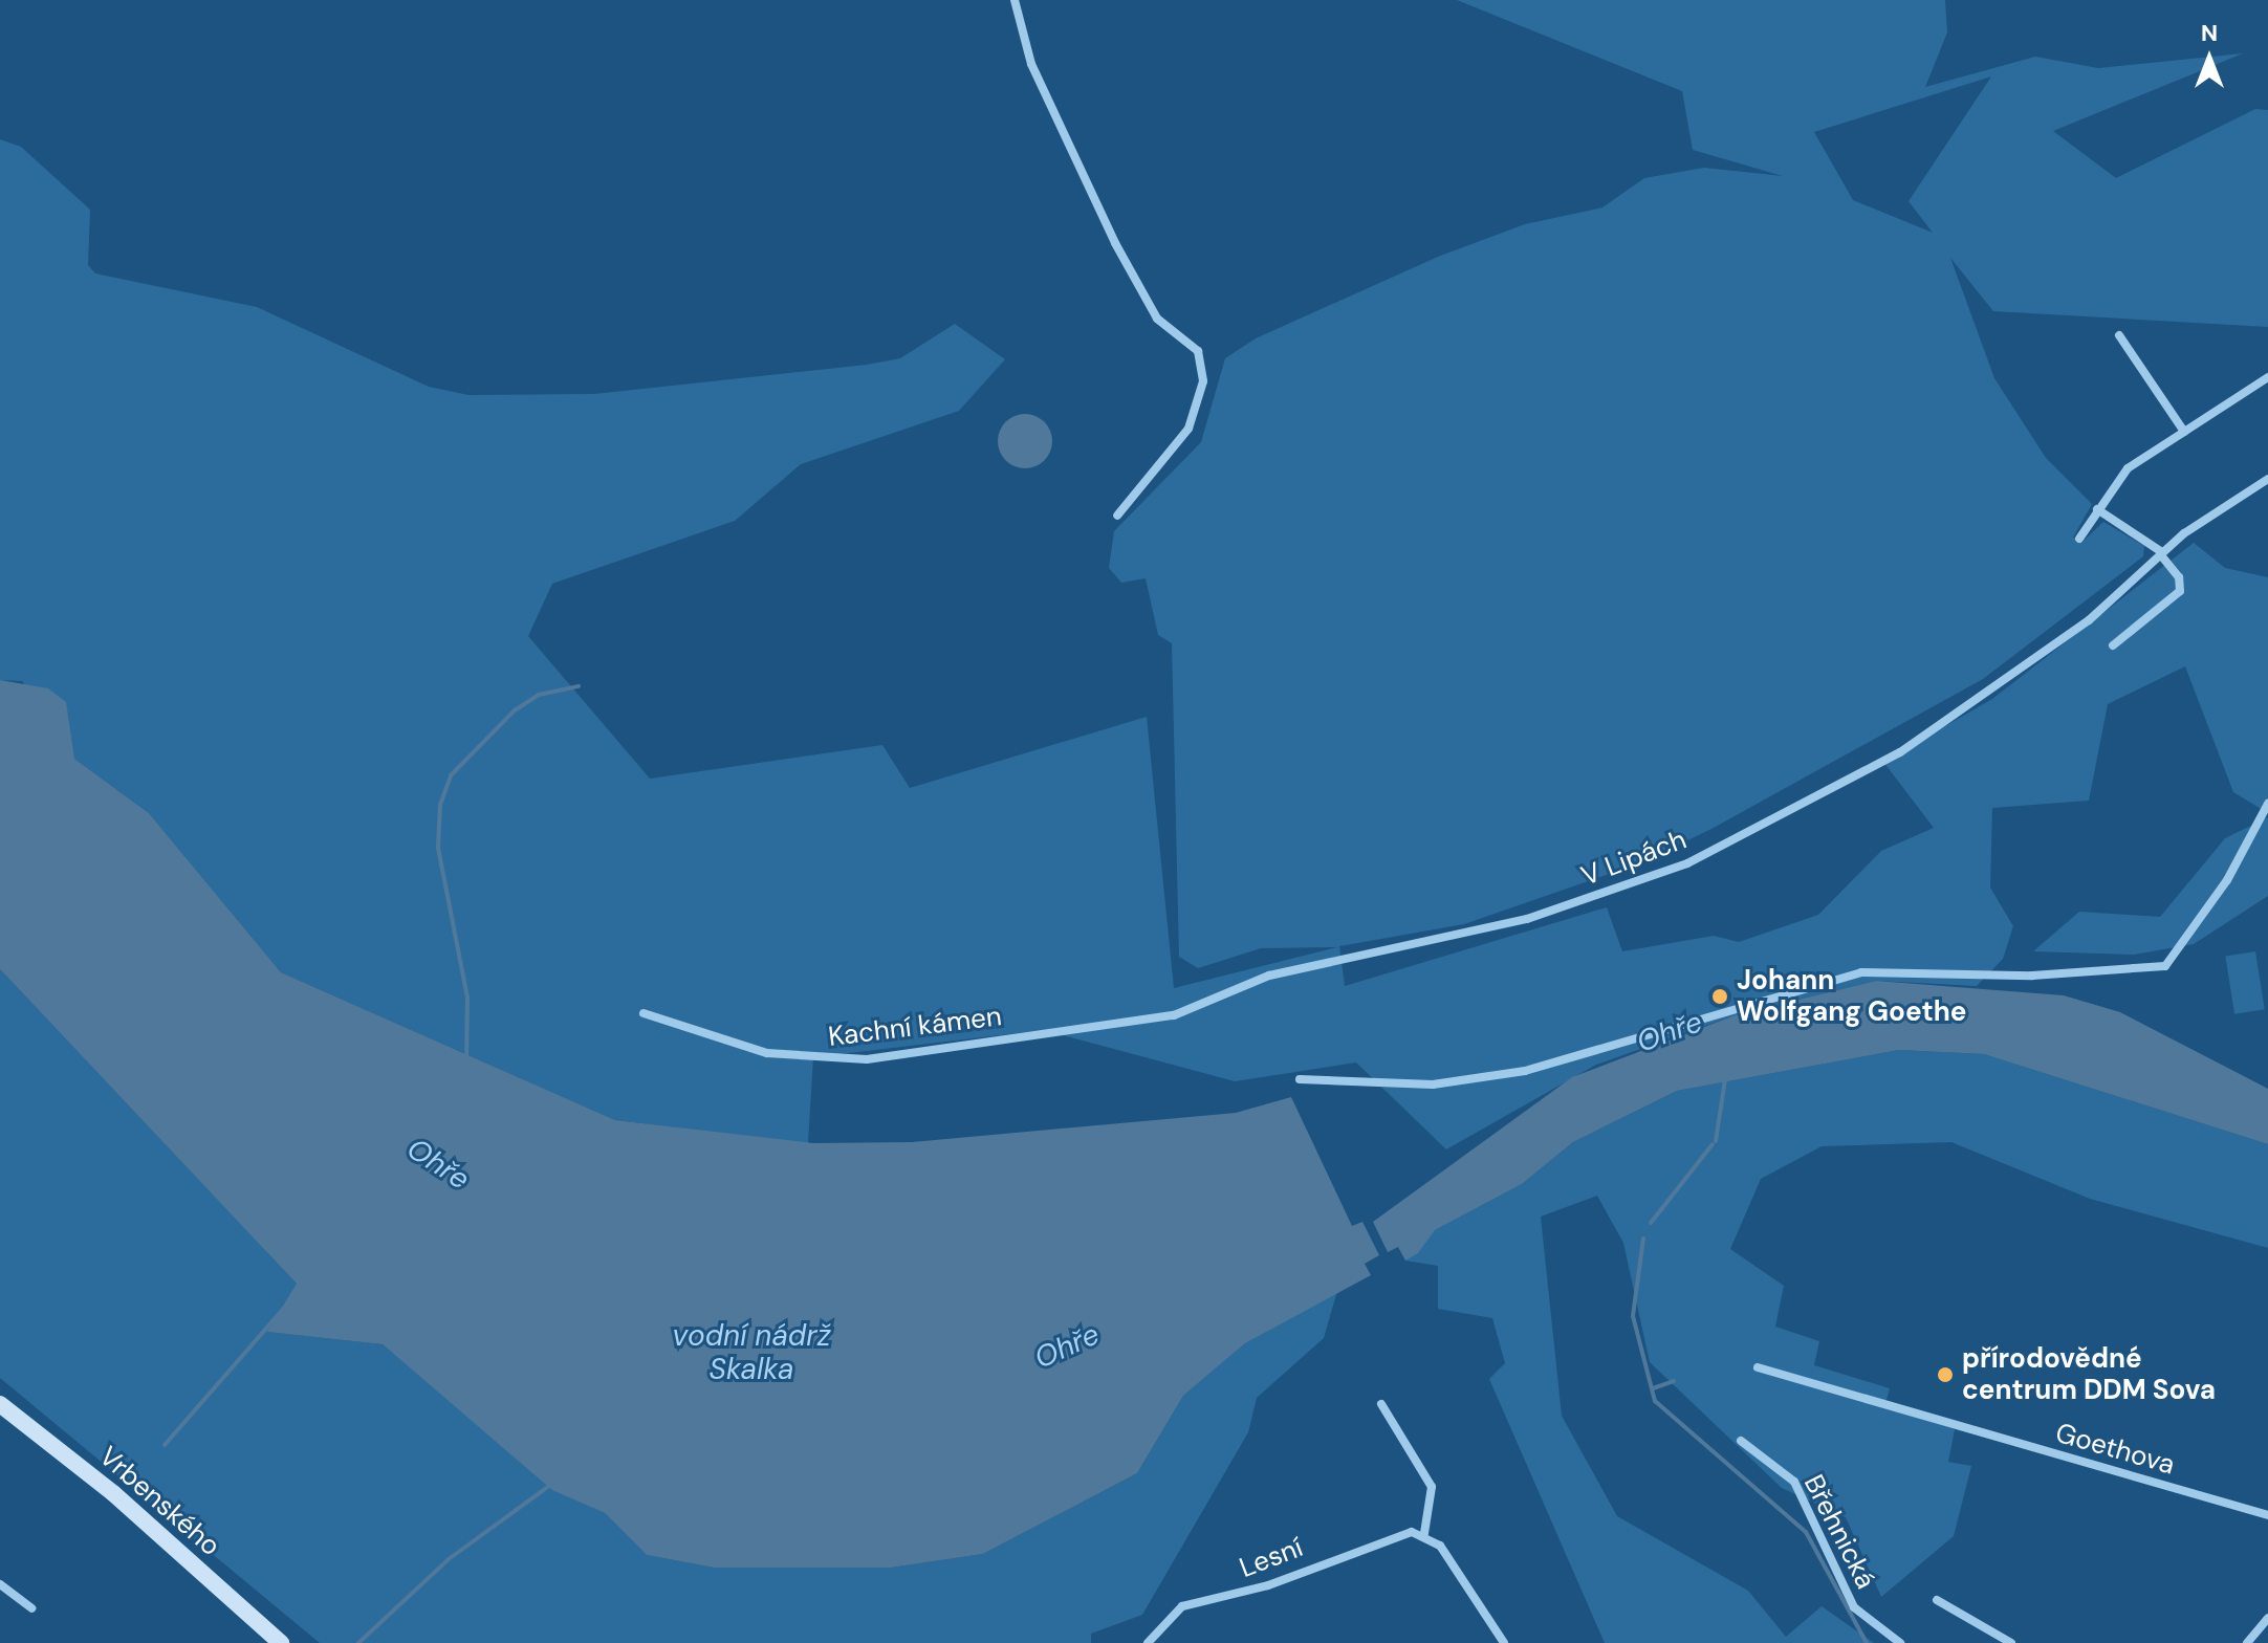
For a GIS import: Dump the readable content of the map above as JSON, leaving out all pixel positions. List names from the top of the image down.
{
  "streets": {
    "main road": ["Vrbenského"],
    "street": [
      "V Lipách",
      "Kachní kámen",
      "Goethova",
      "Břehnická",
      "Lesní"
    ]
  },
  "crossings": [
    ["V Lipách", "Kachní kámen"]
  ],
  "water": ["Ohře", "vodní nádrž Skalka"],
  "places": ["Johann Wolfgang Goethe", "přírodovědné centrum DDM Sova"],
  "north": "top"
}
